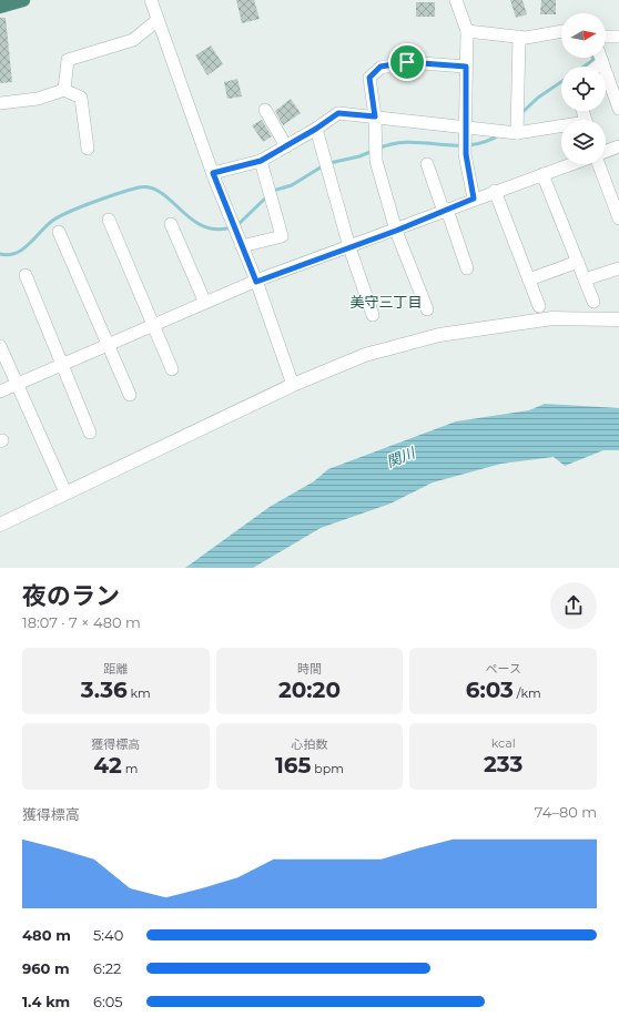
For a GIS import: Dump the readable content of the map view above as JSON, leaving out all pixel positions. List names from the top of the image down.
{
  "districts": ["美守三丁目"],
  "water": ["関川"],
  "north": "right",
  "page": {
    "heading": ["夜のラン", "18:07 · 7 × 480 m"],
    "stats": [
      ["距離", "3.36 km"],
      ["時間", "20:20"],
      ["ペース", "6:03 /km"],
      ["獲得標高", "42 m"],
      ["心拍数", "165 bpm"],
      ["kcal", "233"]
    ],
    "chart": ["獲得標高", "74–80 m"],
    "list": [
      {
        "name": "480 m",
        "note": "5:40"
      },
      {
        "name": "960 m",
        "note": "6:22"
      },
      {
        "name": "1.4 km",
        "note": "6:05"
      }
    ]
  }
}
